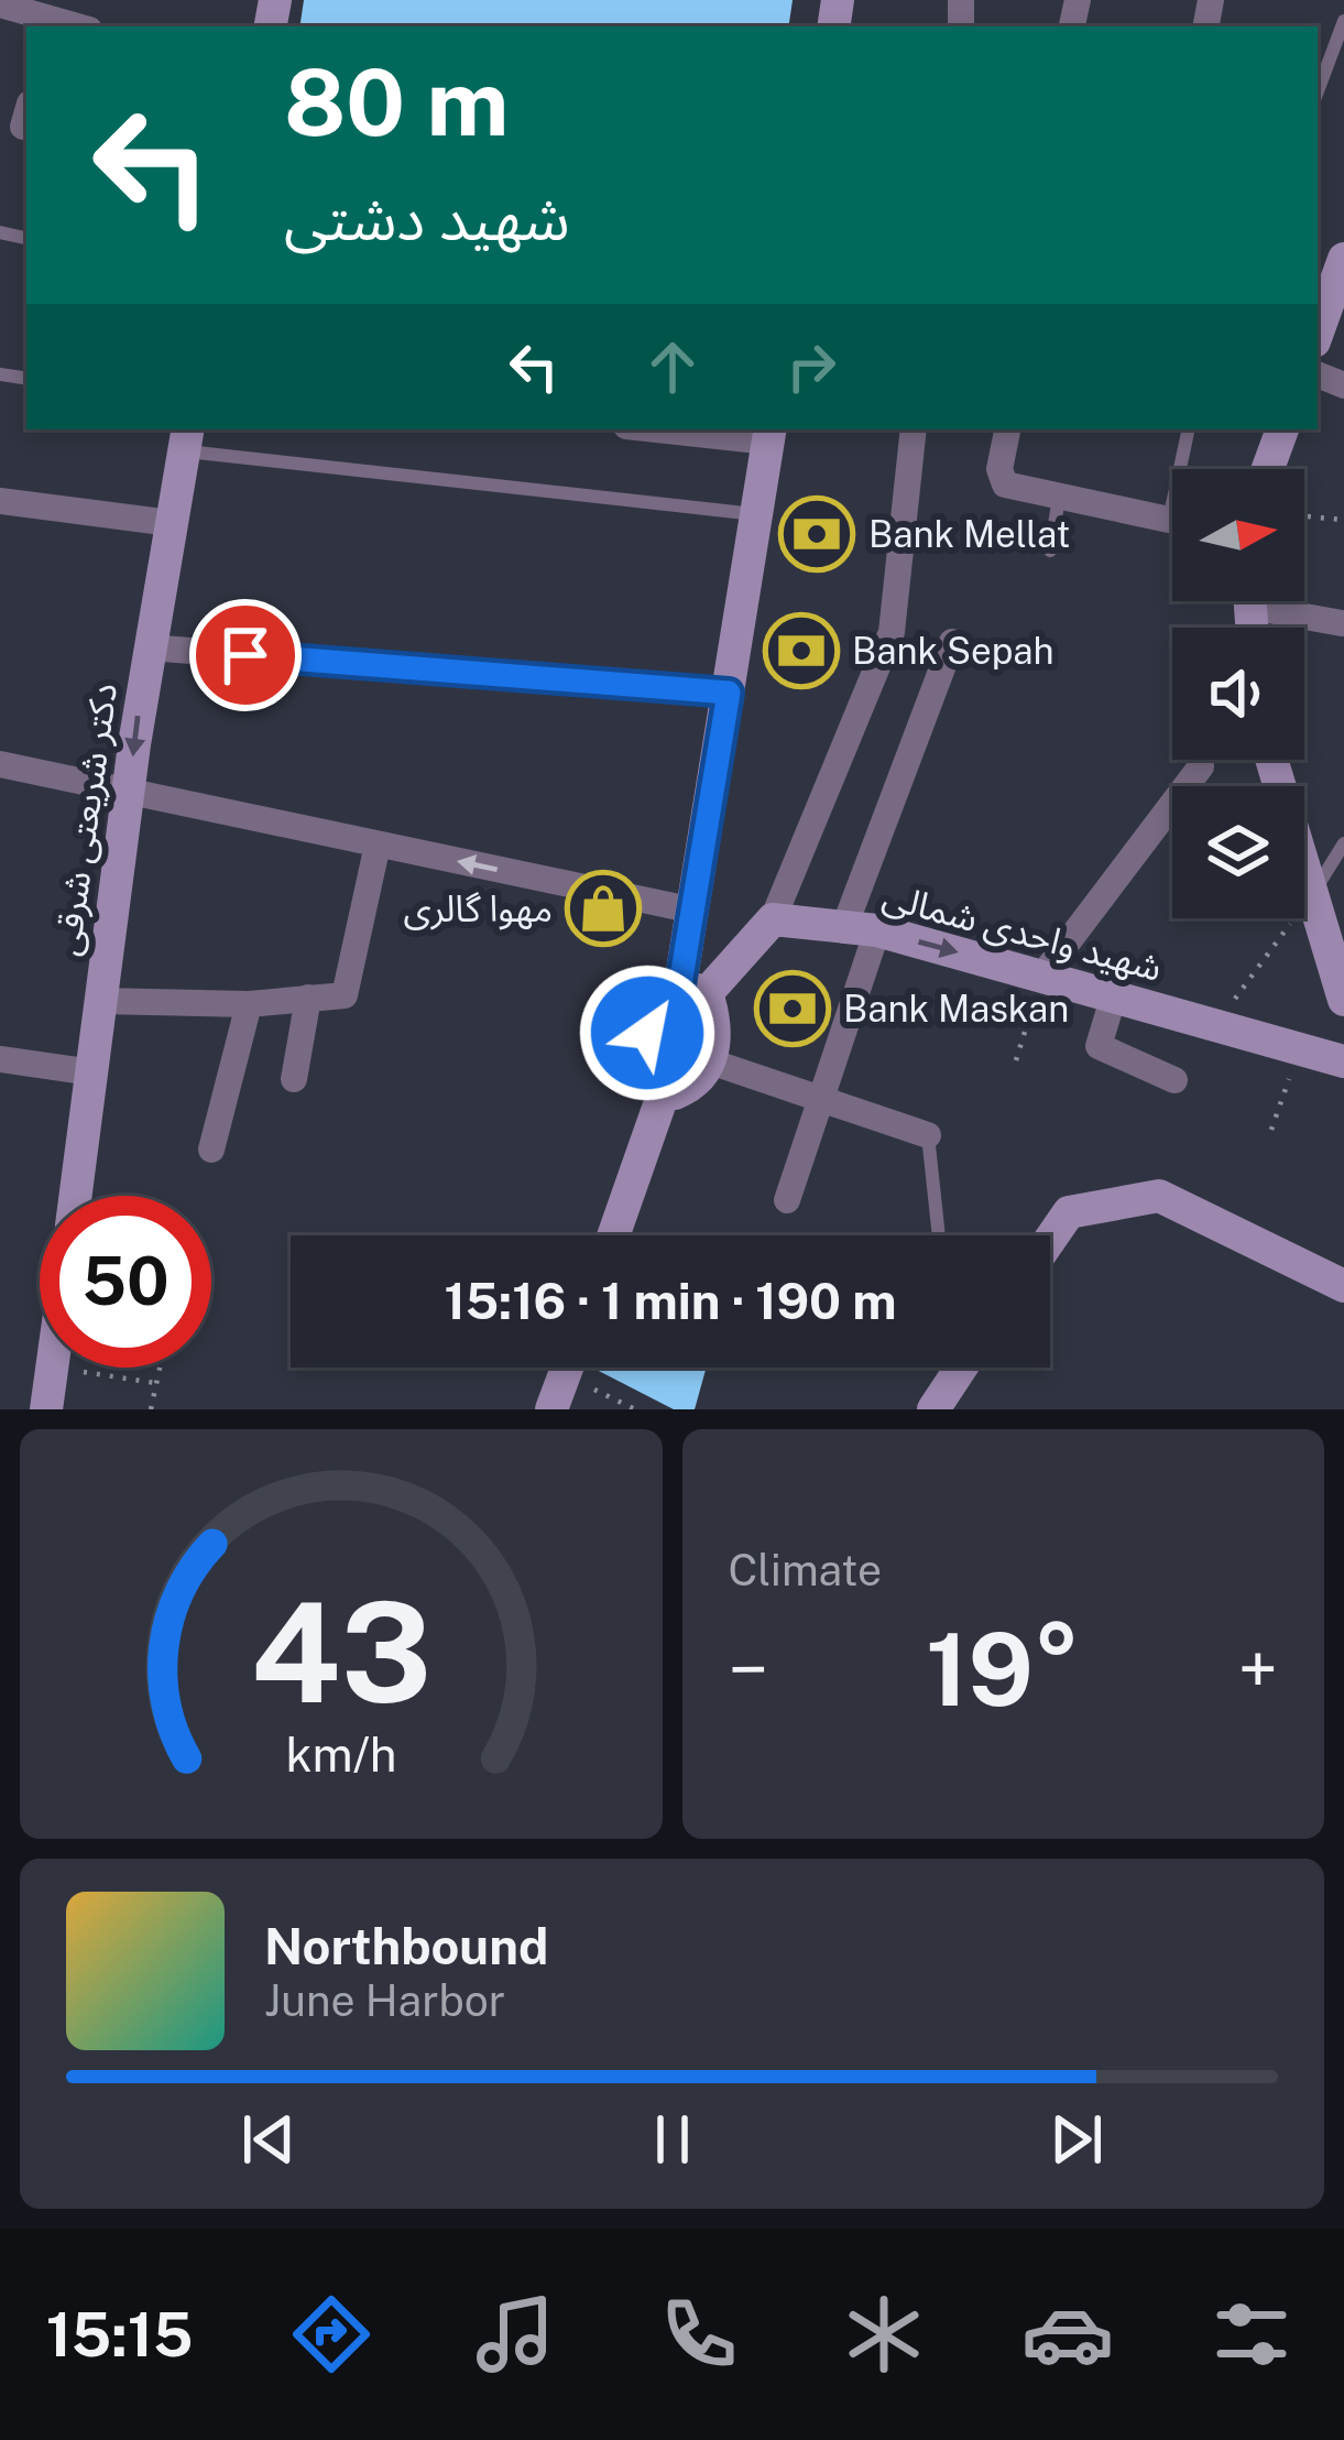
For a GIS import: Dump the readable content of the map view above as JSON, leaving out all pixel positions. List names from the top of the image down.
{
  "streets": {
    "main road": ["دکتر شریعتی شرقی", "شهید واحدی شمالی"]
  },
  "places": {
    "bank": ["Bank Mellat", "Bank Sepah", "Bank Maskan"],
    "shop": ["مهوا گالری"]
  },
  "north": "right",
  "page": {
    "turn": ["80 m", "شهید دشتی"],
    "limit": "50",
    "trip": "15:16 · 1 min · 190 m",
    "tile": "Climate",
    "heat": ["−", "19°", "+"],
    "song": ["Northbound", "June Harbor"],
    "tabs": "15:15",
    "gauge": ["43", "km/h"]
  }
}
